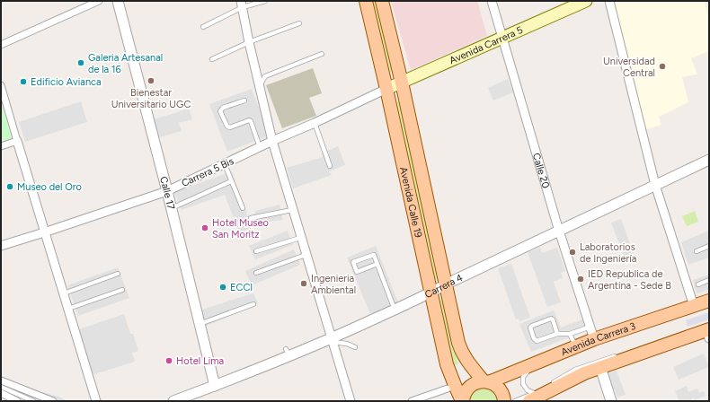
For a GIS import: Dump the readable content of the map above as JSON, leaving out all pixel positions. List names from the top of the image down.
{
  "streets": {
    "main road": ["Avenida Carrera 5", "Avenida Calle 19", "Avenida Carrera 3"],
    "street": [
      "Calle 20",
      "Carrera 5 Bis",
      "Calle 17",
      "Carrera 4"
    ]
  },
  "crossings": [
    ["Avenida Carrera 5", "Calle 20"],
    ["Avenida Carrera 5", "Carrera 5 Bis"],
    ["Avenida Carrera 5", "Avenida Calle 19"],
    ["Calle 20", "Carrera 4"],
    ["Calle 20", "Avenida Carrera 3"],
    ["Carrera 5 Bis", "Calle 17"],
    ["Carrera 5 Bis", "Avenida Calle 19"],
    ["Calle 17", "Carrera 4"],
    ["Avenida Calle 19", "Carrera 4"],
    ["Avenida Calle 19", "Avenida Carrera 3"]
  ],
  "places": [
    "Galeria Artesanal de la 16",
    "Universidad Central",
    "Bienestar Universitario UGC",
    "Edificio Avianca",
    "Museo del Oro",
    "Hotel Museo San Moritz",
    "Laboratorios de Ingeniería",
    "IED Republica de Argentina - Sede B",
    "Ingenieria Ambiental",
    "ECCI",
    "Hotel Lima"
  ]
}
